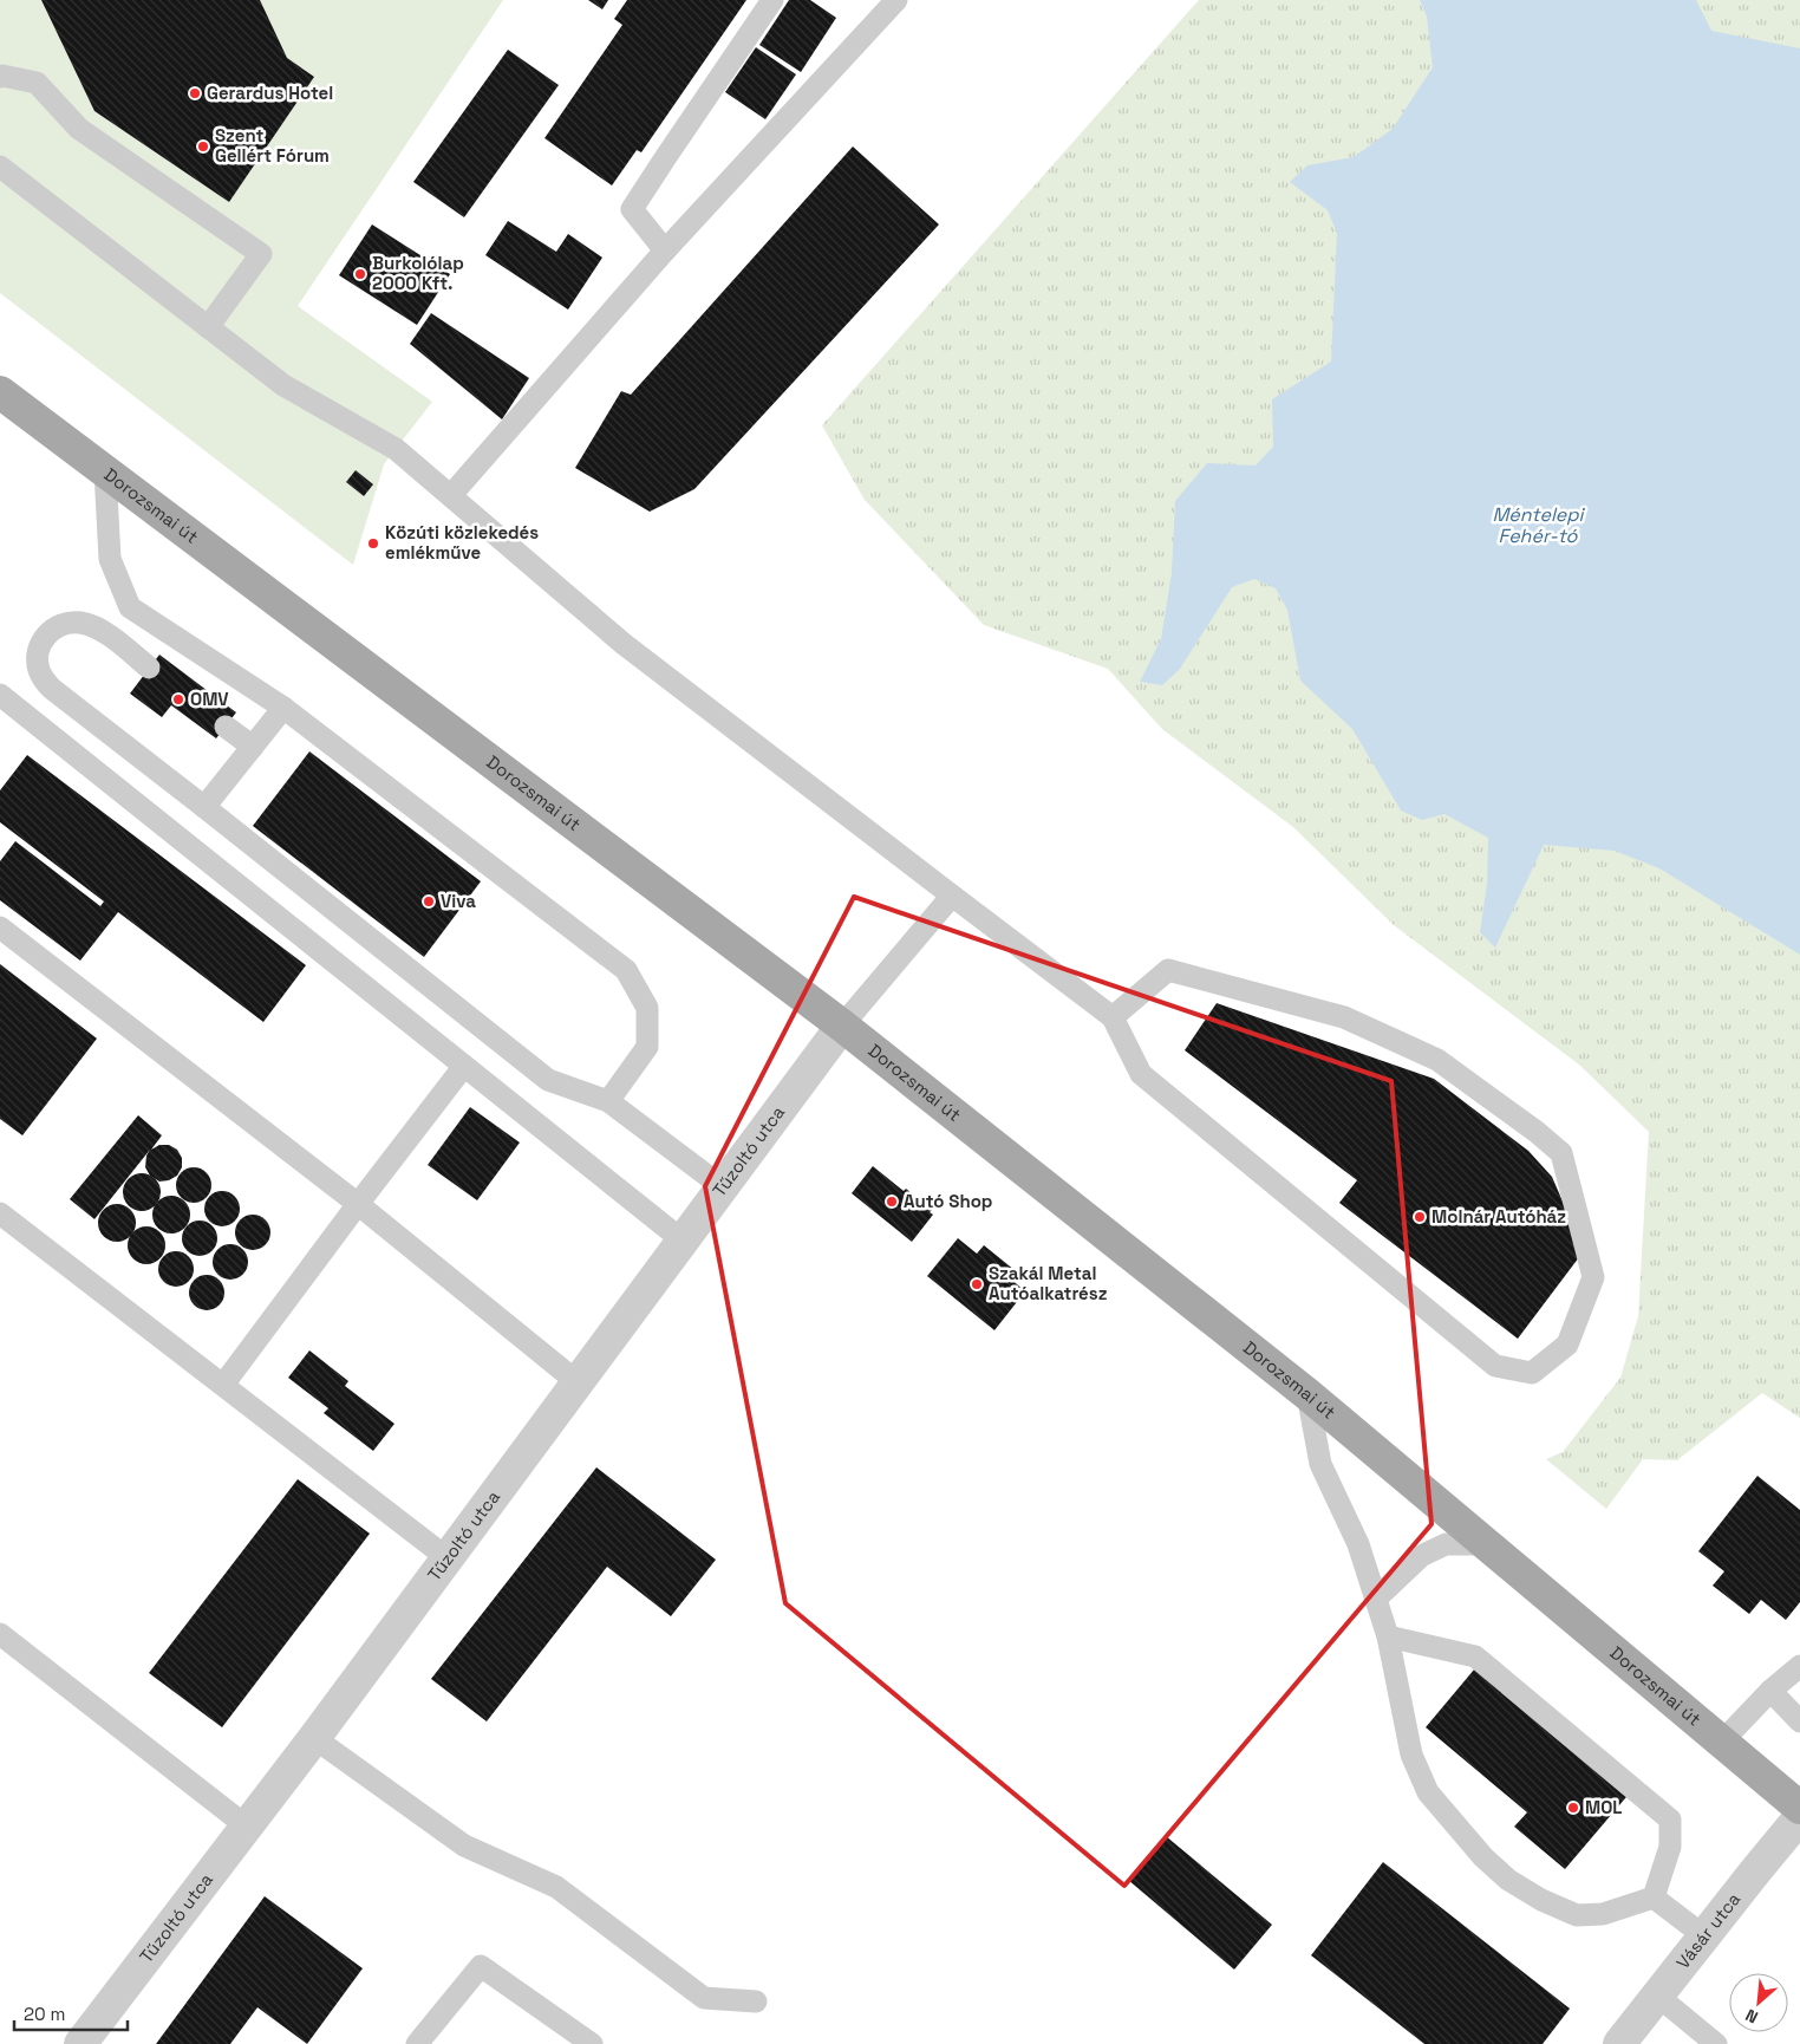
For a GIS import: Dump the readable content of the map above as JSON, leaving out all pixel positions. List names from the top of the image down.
{
  "streets": {
    "main road": ["Dorozsmai út"],
    "street": ["Tűzoltó utca", "Vásár utca"]
  },
  "crossings": [
    ["Dorozsmai út", "Tűzoltó utca"]
  ],
  "water": ["Méntelepi Fehér-tó"],
  "places": [
    "Gerardus Hotel",
    "Szent Gellért Fórum",
    "Burkolólap 2000 Kft.",
    "Közúti közlekedés emlékműve",
    "OMV",
    "Viva",
    "Autó Shop",
    "Molnár Autóház",
    "Szakál Metal Autóalkatrész",
    "MOL"
  ],
  "scale_bar": "20 m",
  "north": "bottom left"
}
